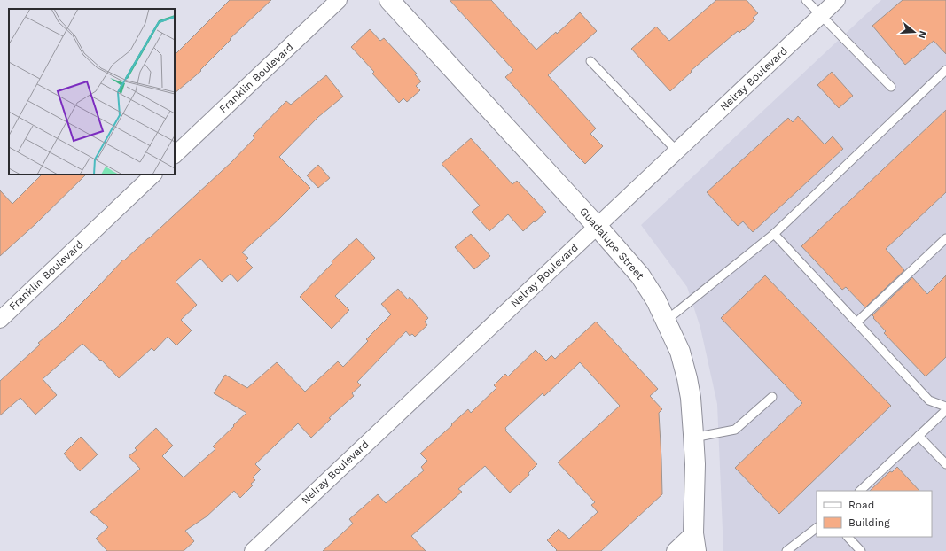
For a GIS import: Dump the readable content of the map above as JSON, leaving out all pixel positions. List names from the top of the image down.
{
  "streets": {
    "street": ["Franklin Boulevard", "Nelray Boulevard", "Guadalupe Street"]
  },
  "crossings": [
    ["Nelray Boulevard", "Guadalupe Street"]
  ],
  "legend": ["Road", "Building"],
  "north": "right"
}
